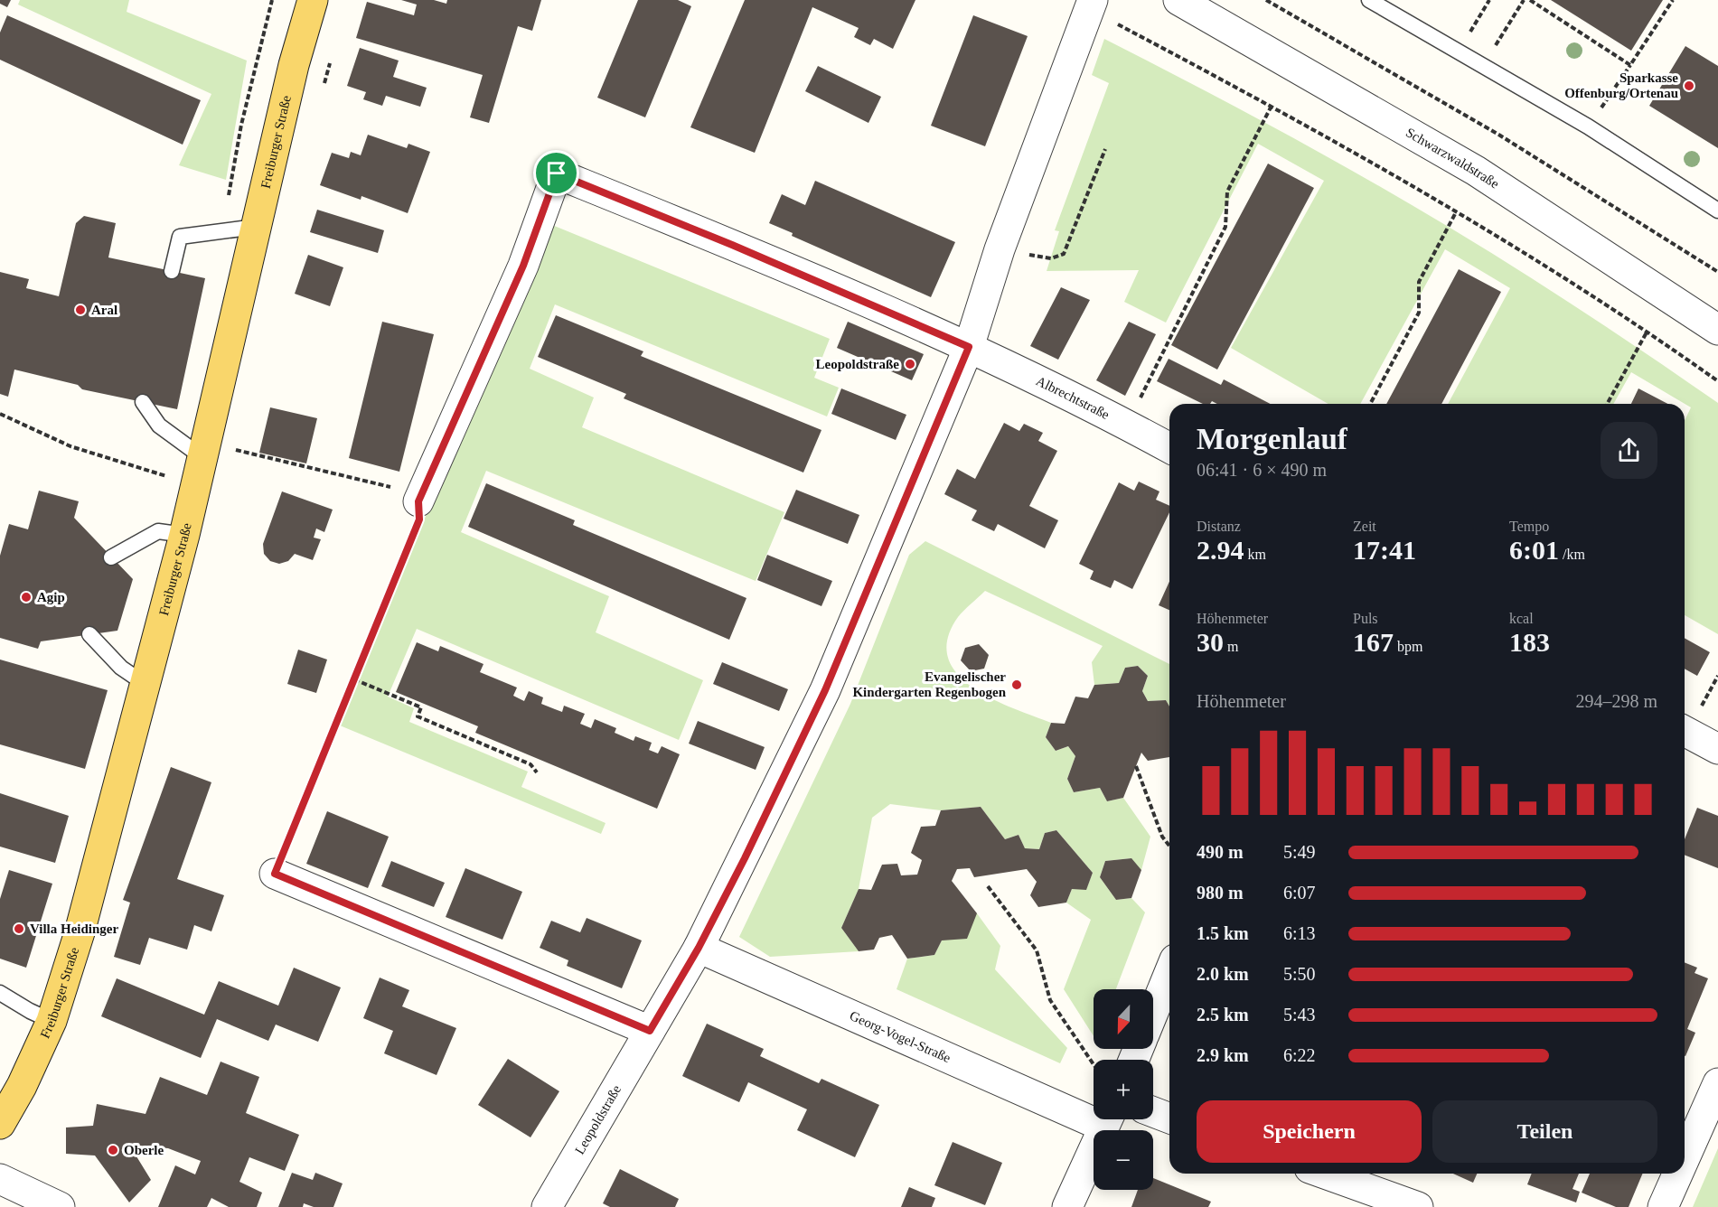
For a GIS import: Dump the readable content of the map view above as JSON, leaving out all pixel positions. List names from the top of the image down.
{
  "streets": {
    "main road": ["Freiburger Straße"],
    "street": [
      "Schwarzwaldstraße",
      "Albrechtstraße",
      "Georg-Vogel-Straße",
      "Leopoldstraße"
    ]
  },
  "crossings": [
    ["Albrechtstraße", "Leopoldstraße"],
    ["Georg-Vogel-Straße", "Leopoldstraße"]
  ],
  "places": [
    "Sparkasse Offenburg/Ortenau",
    "Aral",
    "Leopoldstraße",
    "Agip",
    "Evangelischer Kindergarten Regenbogen",
    "Villa Heidinger",
    "Oberle"
  ],
  "north": "bottom",
  "page": {
    "heading": ["Morgenlauf", "06:41 · 6 × 490 m"],
    "stats": [
      ["Distanz", "2.94 km"],
      ["Zeit", "17:41"],
      ["Tempo", "6:01 /km"],
      ["Höhenmeter", "30 m"],
      ["Puls", "167 bpm"],
      ["kcal", "183"]
    ],
    "chart": ["Höhenmeter", "294–298 m"],
    "list": [
      {
        "name": "490 m",
        "note": "5:49"
      },
      {
        "name": "980 m",
        "note": "6:07"
      },
      {
        "name": "1.5 km",
        "note": "6:13"
      },
      {
        "name": "2.0 km",
        "note": "5:50"
      },
      {
        "name": "2.5 km",
        "note": "5:43"
      },
      {
        "name": "2.9 km",
        "note": "6:22"
      }
    ],
    "map_buttons": ["+", "−"],
    "buttons": ["Speichern", "Teilen"]
  }
}
